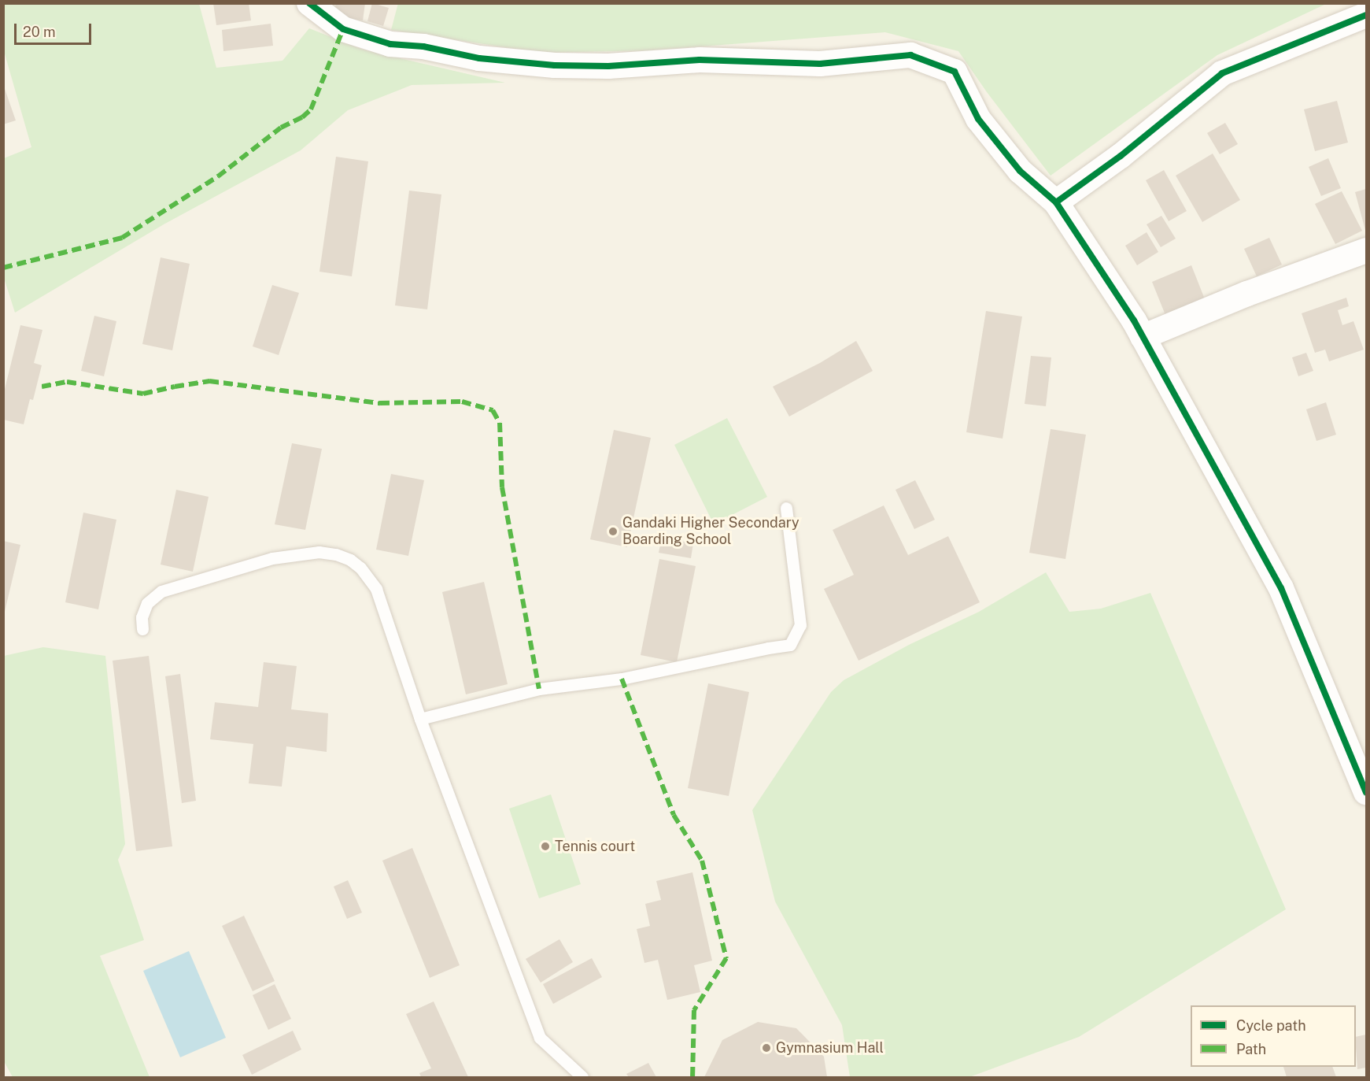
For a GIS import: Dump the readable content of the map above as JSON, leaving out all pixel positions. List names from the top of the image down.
{
  "places": ["Gandaki Higher Secondary Boarding School", "Tennis court", "Gymnasium Hall"],
  "legend": ["Cycle path", "Path"],
  "scale_bar": "20 m"
}
